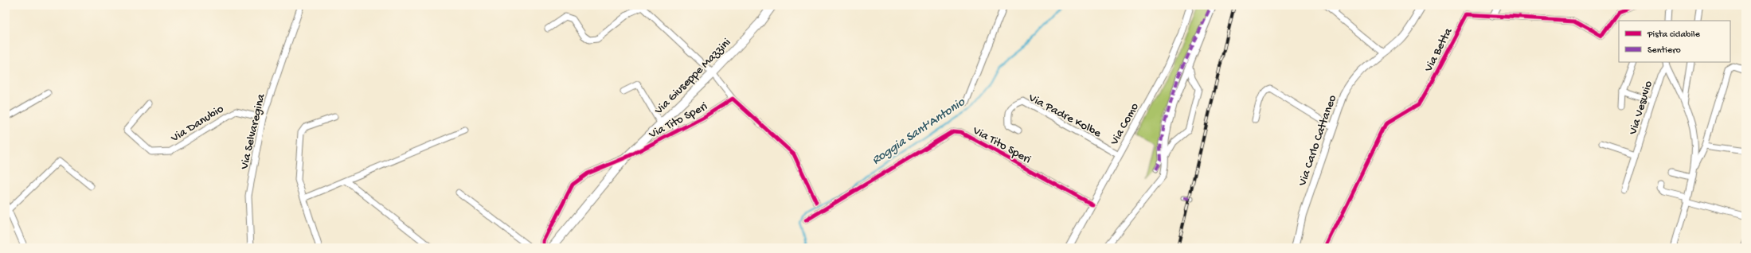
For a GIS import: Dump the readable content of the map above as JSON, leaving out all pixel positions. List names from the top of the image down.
{
  "streets": {
    "main road": ["Via Giuseppe Mazzini"],
    "street": [
      "Via Betta",
      "Via Vesuvio",
      "Via Padre Kolbe",
      "Via Tito Speri",
      "Via Danubio",
      "Via Como",
      "Via Selvaregina",
      "Via Carlo Cattaneo"
    ]
  },
  "crossings": [
    ["Via Giuseppe Mazzini", "Via Tito Speri"],
    ["Via Padre Kolbe", "Via Como"],
    ["Via Tito Speri", "Via Como"],
    ["Via Danubio", "Via Selvaregina"]
  ],
  "water": ["Roggia Sant'Antonio"],
  "legend": ["Pista ciclabile", "Sentiero"]
}
